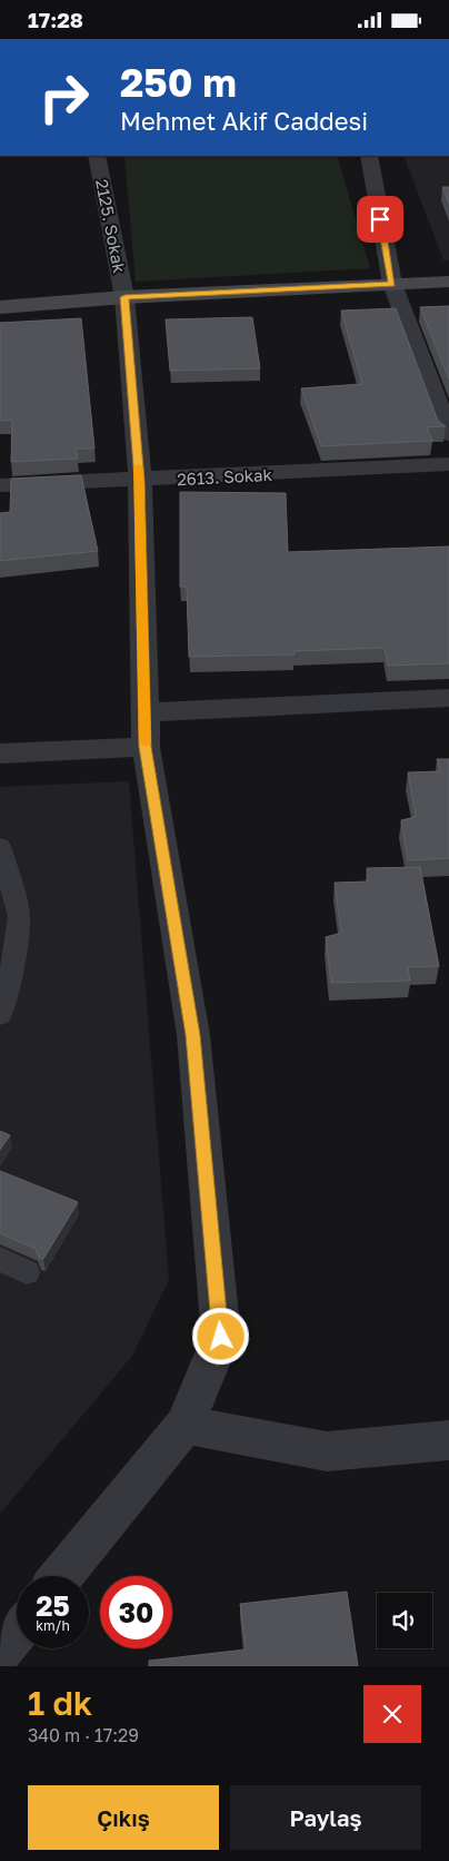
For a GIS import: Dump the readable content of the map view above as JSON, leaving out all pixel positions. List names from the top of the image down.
{
  "streets": {
    "street": ["2125. Sokak", "2613. Sokak"]
  },
  "crossings": [
    ["2125. Sokak", "2613. Sokak"]
  ],
  "page": {
    "status": "17:28",
    "turn": ["250 m", "Mehmet Akif Caddesi"],
    "speed": "25 km/h",
    "limit": "30",
    "heading": ["1 dk", "340 m · 17:29"],
    "buttons": ["Çıkış", "Paylaş"]
  }
}
